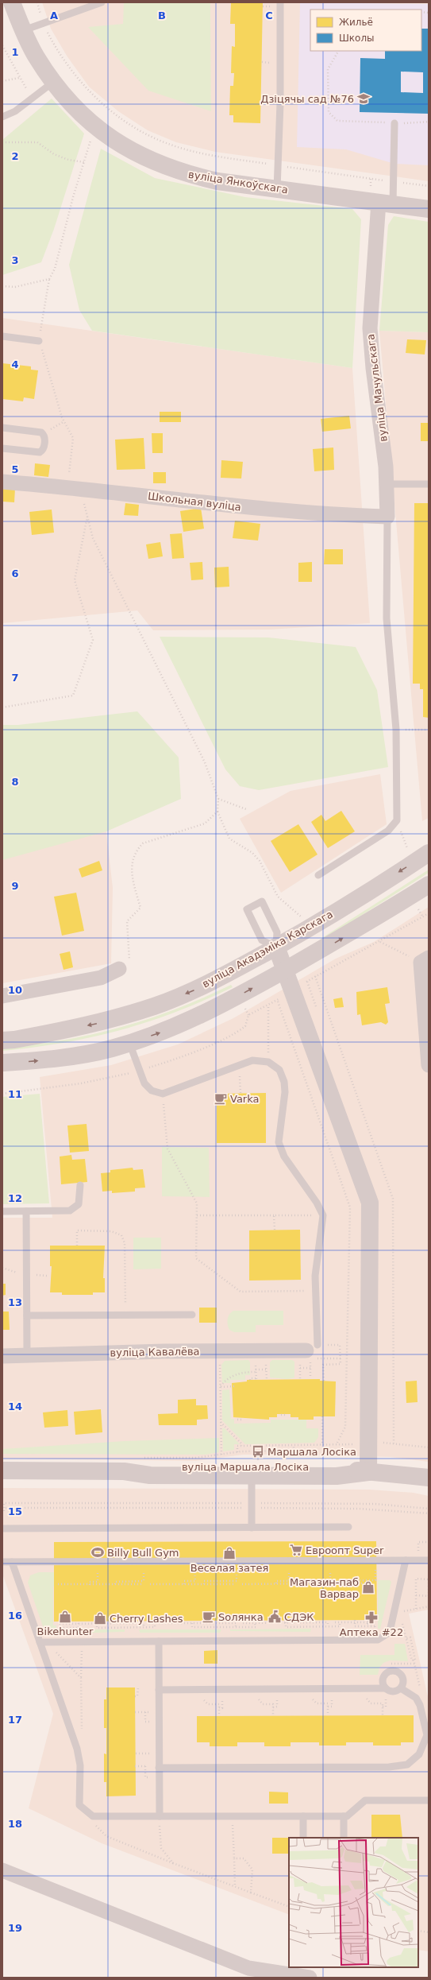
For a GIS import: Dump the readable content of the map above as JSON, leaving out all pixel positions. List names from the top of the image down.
{
  "streets": {
    "main road": ["вуліца Янкоўскага", "вуліца Акадэміка Карскага", "вуліца Маршала Лосіка"],
    "street": ["вуліца Мачульскага", "Школьная вуліца", "вуліца Кавалёва"]
  },
  "crossings": [
    ["вуліца Янкоўскага", "вуліца Мачульскага"],
    ["вуліца Мачульскага", "Школьная вуліца"]
  ],
  "places": {
    "school or university": ["Дзіцячы сад №76"],
    "cafe": ["Varka", "Sолянка"],
    "bus stop": ["Маршала Лосіка"],
    "supermarket": ["Евроопт Super"],
    "sports": ["Billy Bull Gym"],
    "shop": [
      "Веселая затея",
      "Магазин-паб Варвар",
      "Bikehunter",
      "Cherry Lashes"
    ],
    "public building": ["СДЭК"],
    "pharmacy": ["Аптека #22"]
  },
  "legend": ["Жильё", "Школы"],
  "grid": {
    "columns": ["A", "B", "C"],
    "rows": [
      "1",
      "2",
      "3",
      "4",
      "5",
      "6",
      "7",
      "8",
      "9",
      "10",
      "11",
      "12",
      "13",
      "14",
      "15",
      "16",
      "17",
      "18",
      "19"
    ]
  }
}
